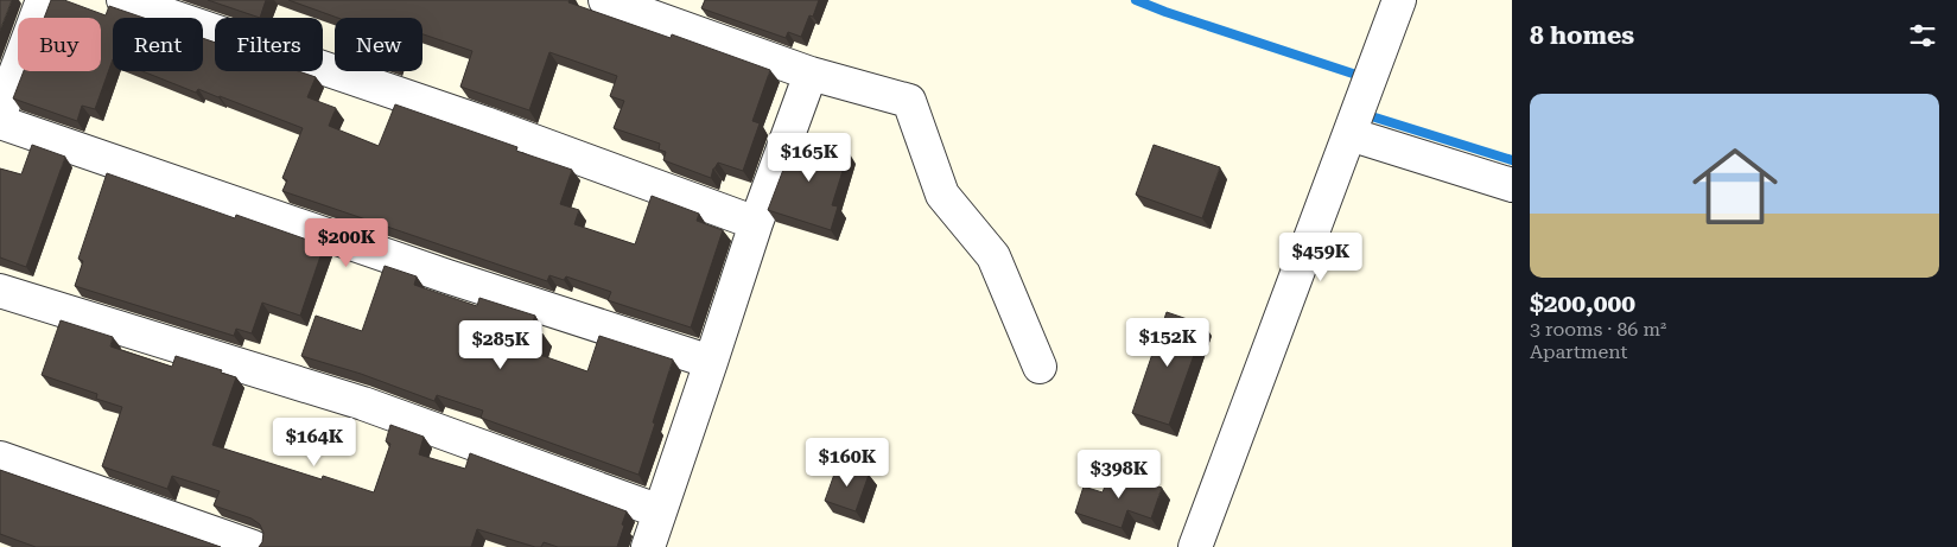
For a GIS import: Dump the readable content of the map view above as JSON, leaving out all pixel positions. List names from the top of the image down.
{
  "page": {
    "heading": "8 homes",
    "chip": [
      "Buy",
      "Rent",
      "Filters",
      "New"
    ],
    "list": [
      {
        "name": "$200,000",
        "note": "3 rooms · 86 m² · Apartment"
      }
    ],
    "price": [
      "$165K",
      "$200K",
      "$459K",
      "$152K",
      "$285K",
      "$164K",
      "$160K",
      "$398K"
    ]
  }
}
